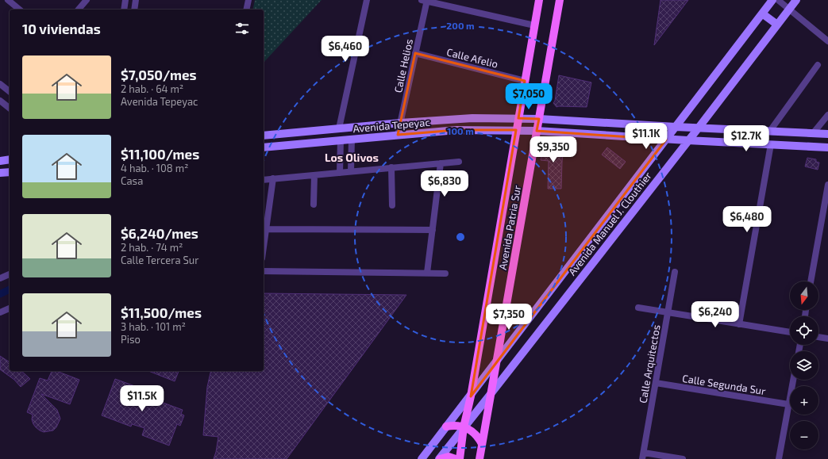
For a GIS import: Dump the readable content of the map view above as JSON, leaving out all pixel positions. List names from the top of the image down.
{
  "streets": {
    "main road": ["Avenida Tepeyac", "Avenida Manuel J. Clouthier", "Avenida Patria Sur"],
    "street": [
      "Calle Afelio",
      "Calle Helios",
      "Calle Arquitectos",
      "Calle Segunda Sur"
    ]
  },
  "crossings": [
    ["Calle Afelio", "Calle Helios"],
    ["Calle Afelio", "Avenida Patria Sur"],
    ["Calle Helios", "Avenida Tepeyac"],
    ["Avenida Tepeyac", "Avenida Manuel J. Clouthier"],
    ["Avenida Tepeyac", "Avenida Patria Sur"],
    ["Avenida Manuel J. Clouthier", "Avenida Patria Sur"],
    ["Calle Arquitectos", "Calle Segunda Sur"]
  ],
  "districts": ["Los Olivos"],
  "north": "bottom",
  "page": {
    "heading": "10 viviendas",
    "price": [
      "$6,460",
      "$7,050",
      "$11.1K",
      "$12.7K",
      "$9,350",
      "$6,830",
      "$6,480",
      "$6,240",
      "$7,350",
      "$11.5K"
    ],
    "list": [
      {
        "name": "$7,050/mes",
        "note": "2 hab. · 64 m² · Avenida Tepeyac"
      },
      {
        "name": "$11,100/mes",
        "note": "4 hab. · 108 m² · Casa"
      },
      {
        "name": "$6,240/mes",
        "note": "2 hab. · 74 m² · Calle Tercera Sur"
      },
      {
        "name": "$11,500/mes",
        "note": "3 hab. · 101 m² · Piso"
      }
    ],
    "map_buttons": ["+", "−"]
  },
  "rings": ["200 m", "100 m"]
}
